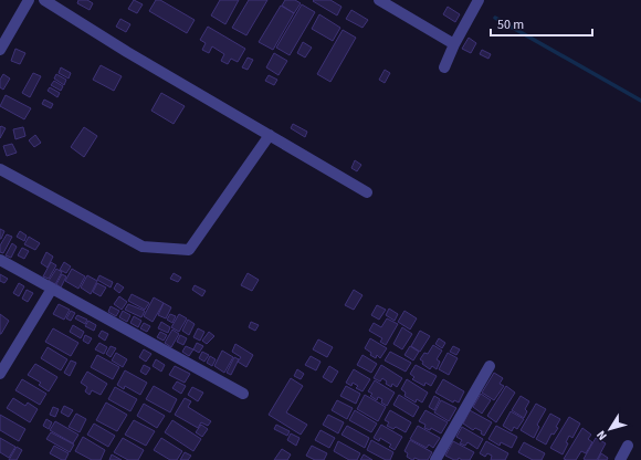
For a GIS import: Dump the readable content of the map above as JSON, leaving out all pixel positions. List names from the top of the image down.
{
  "scale_bar": "50 m",
  "north": "bottom left"
}
